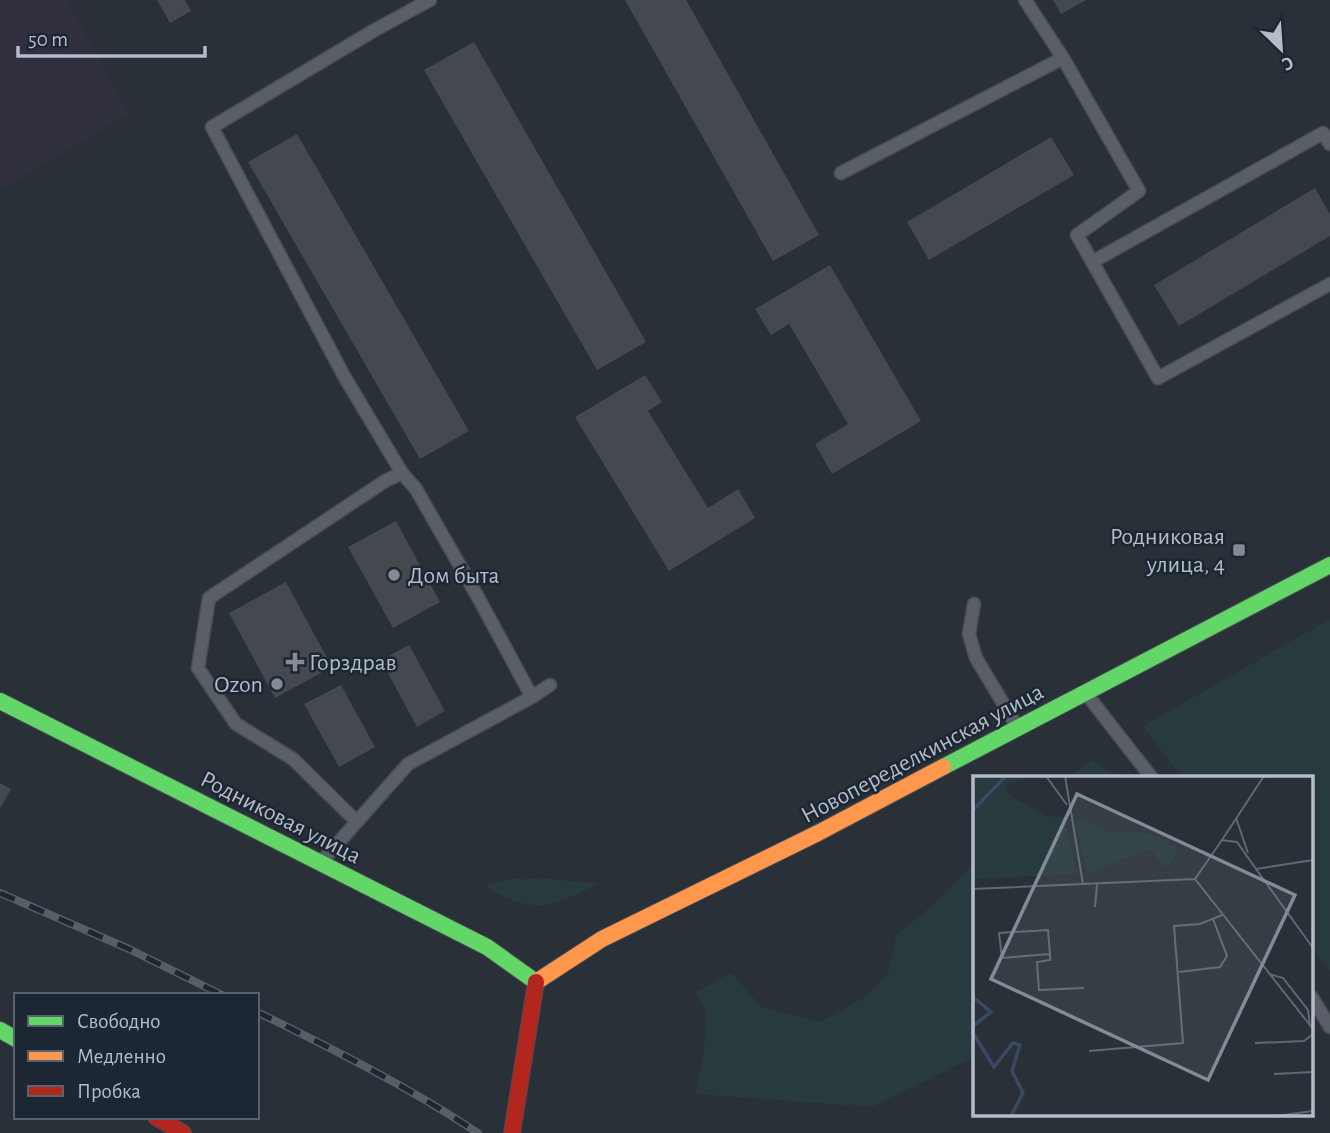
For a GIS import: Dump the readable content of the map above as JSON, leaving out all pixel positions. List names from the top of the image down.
{
  "streets": {
    "main road": ["Новопеределкинская улица", "Родниковая улица"]
  },
  "crossings": [
    ["Новопеределкинская улица", "Родниковая улица"]
  ],
  "places": {
    "transit": ["Родниковая улица, 4"],
    "other": ["Дом быта", "Ozon"],
    "health": ["Горздрав"]
  },
  "legend": ["Свободно", "Медленно", "Пробка"],
  "scale_bar": "50 m",
  "north": "bottom right"
}
